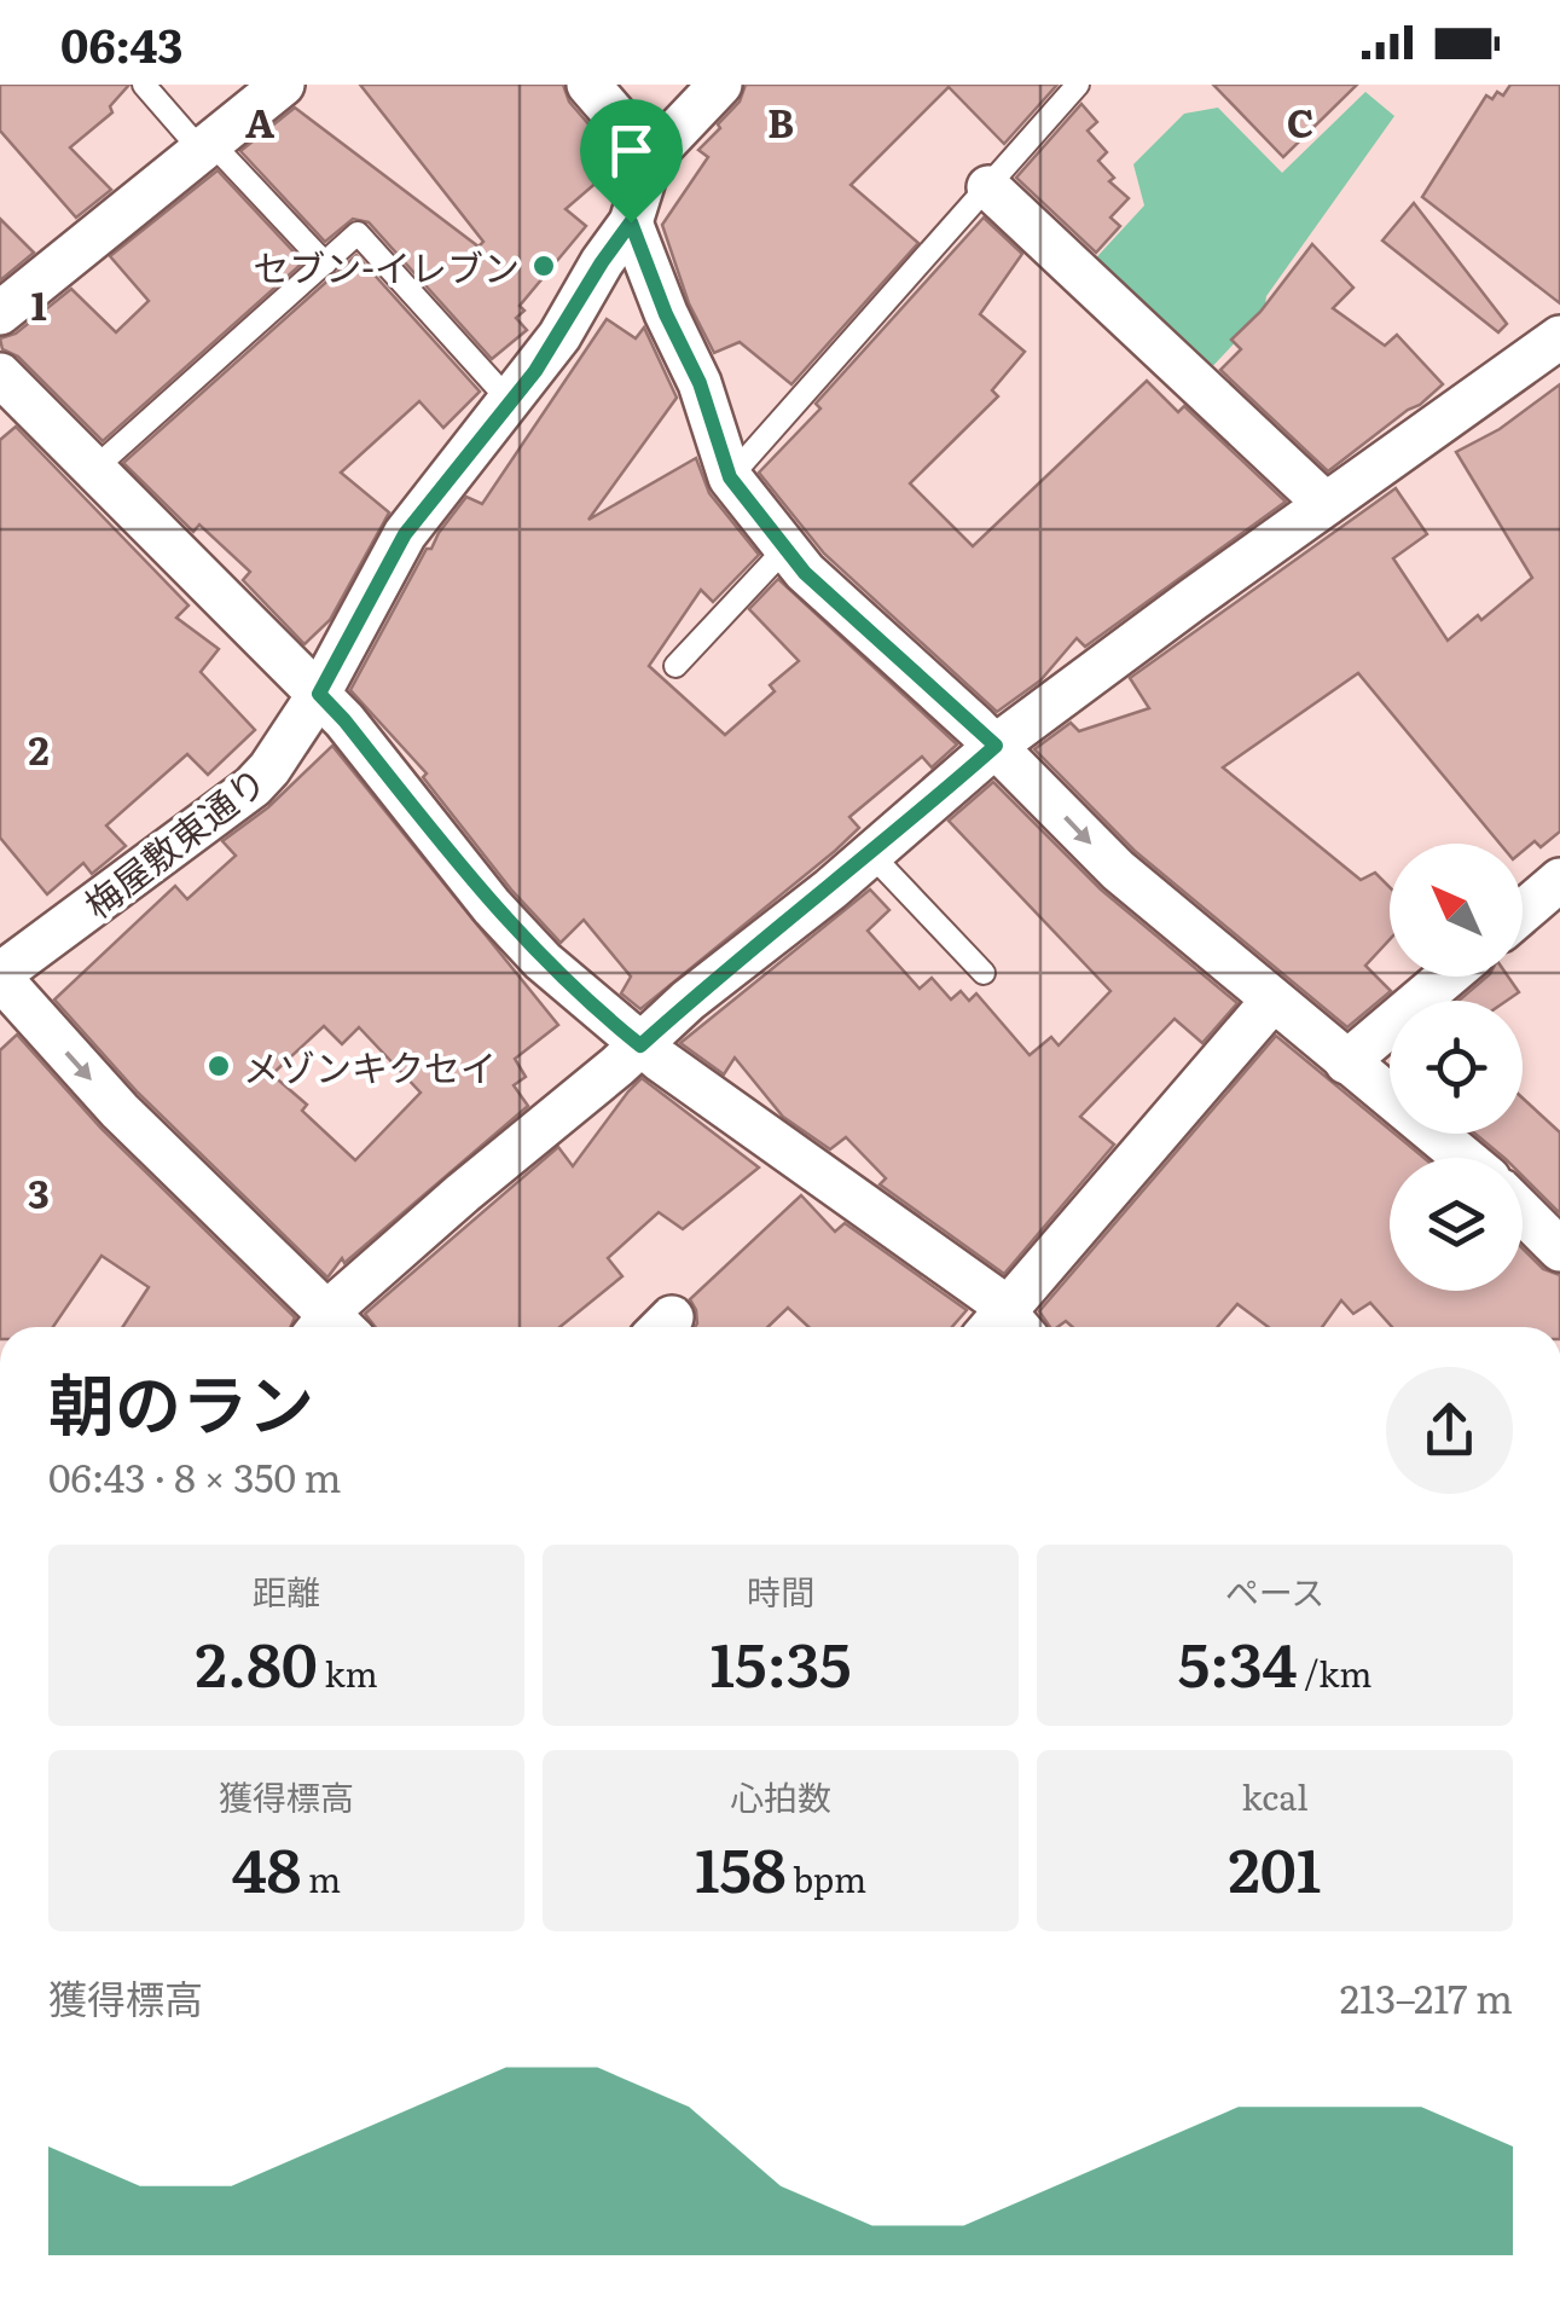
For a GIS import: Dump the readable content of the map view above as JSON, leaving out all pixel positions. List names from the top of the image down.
{
  "streets": {
    "street": ["梅屋敷東通り"]
  },
  "places": ["セブン-イレブン", "メゾンキクセイ"],
  "north": "top left",
  "page": {
    "status": "06:43",
    "heading": ["朝のラン", "06:43 · 8 × 350 m"],
    "stats": [
      ["距離", "2.80 km"],
      ["時間", "15:35"],
      ["ペース", "5:34 /km"],
      ["獲得標高", "48 m"],
      ["心拍数", "158 bpm"],
      ["kcal", "201"]
    ],
    "chart": ["獲得標高", "213–217 m"]
  },
  "grid": {
    "columns": ["A", "B", "C"],
    "rows": ["1", "2", "3"]
  }
}
